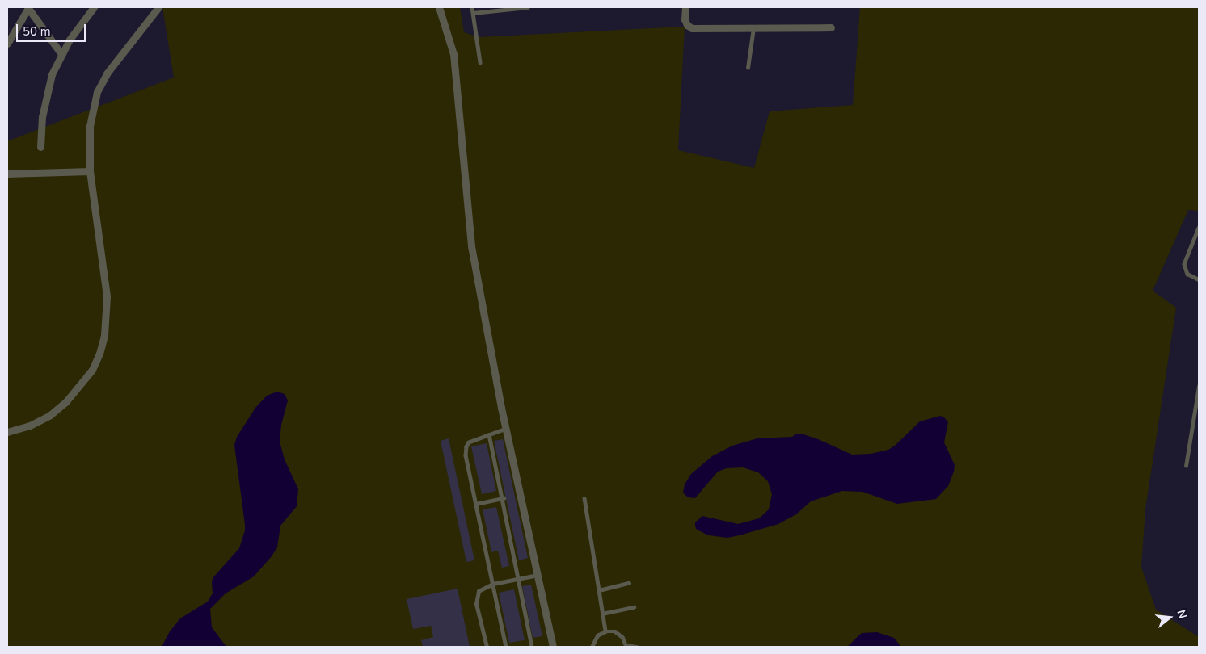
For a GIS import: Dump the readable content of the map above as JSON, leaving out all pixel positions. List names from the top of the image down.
{
  "scale_bar": "50 m",
  "north": "right"
}
